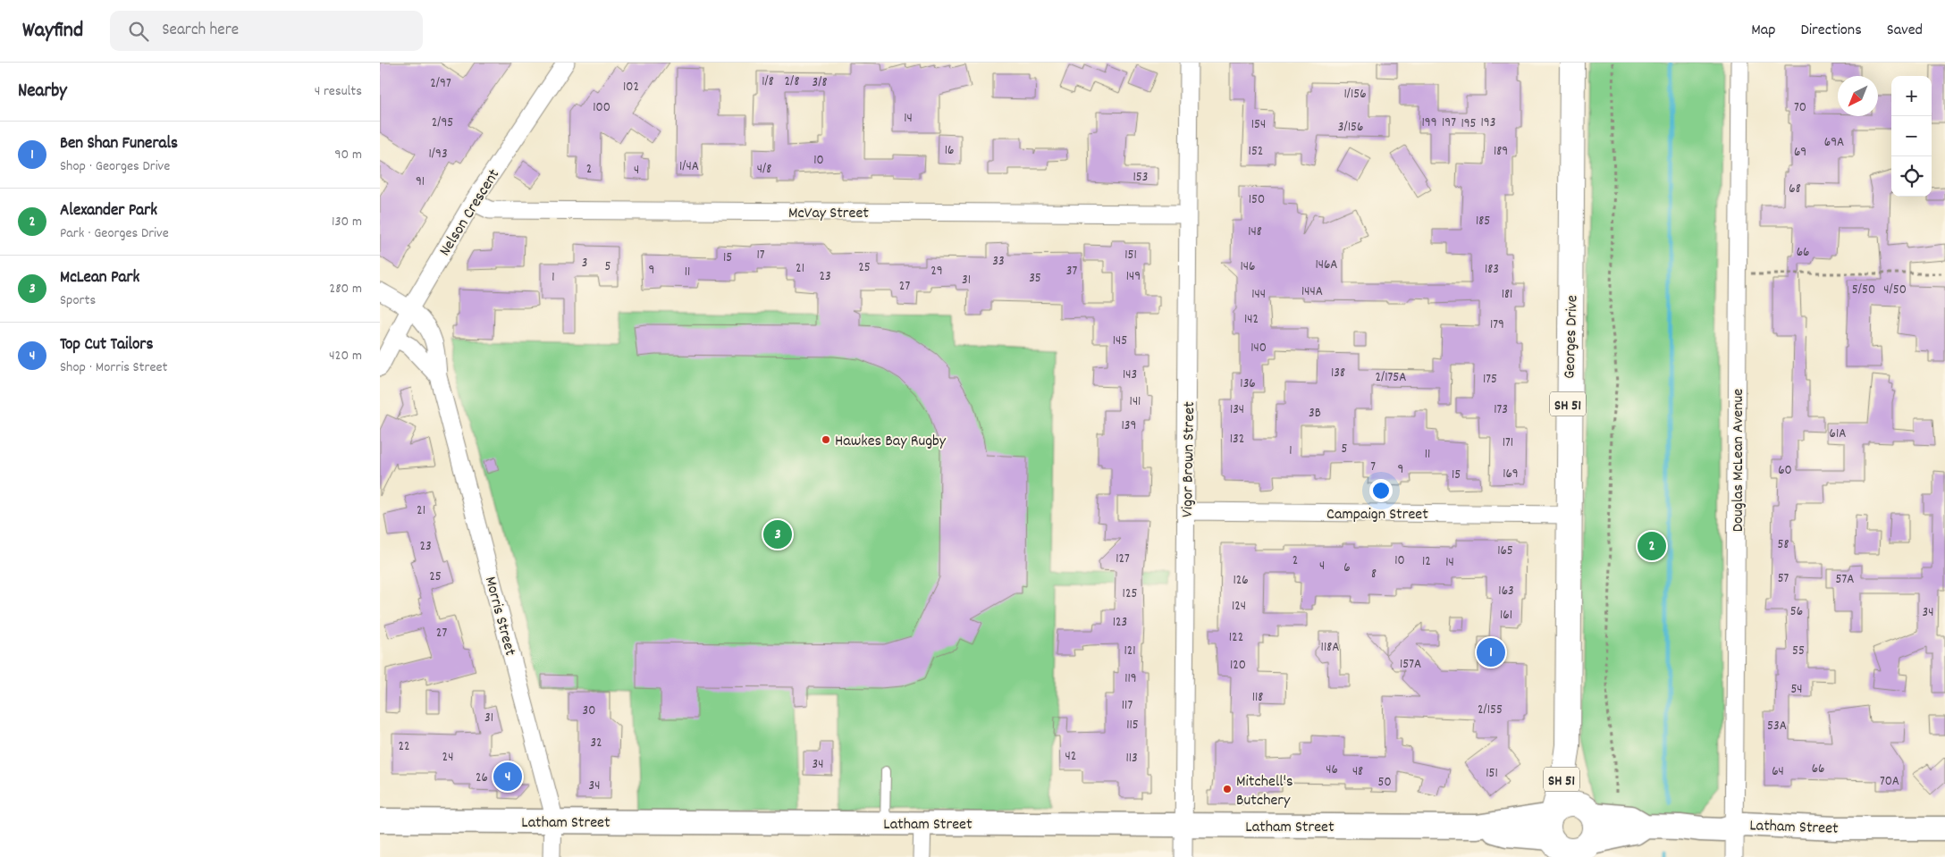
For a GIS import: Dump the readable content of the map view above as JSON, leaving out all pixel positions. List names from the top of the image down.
{
  "streets": {
    "main road": ["Georges Drive", "SH 51", "Latham Street"],
    "street": [
      "Nelson Crescent",
      "McVay Street",
      "Vigor Brown Street",
      "Douglas McLean Avenue",
      "Campaign Street",
      "Morris Street"
    ]
  },
  "crossings": [
    ["Nelson Crescent", "McVay Street"],
    ["Nelson Crescent", "Morris Street"],
    ["McVay Street", "Vigor Brown Street"],
    ["Georges Drive", "SH 51"],
    ["Georges Drive", "Campaign Street"],
    ["Georges Drive", "Latham Street"],
    ["SH 51", "Latham Street"],
    ["Vigor Brown Street", "Campaign Street"],
    ["Vigor Brown Street", "Latham Street"],
    ["Douglas McLean Avenue", "Latham Street"],
    ["Morris Street", "Latham Street"]
  ],
  "places": ["Hawkes Bay Rugby", "Mitchell's Butchery"],
  "house_numbers": [
    "1/8",
    "2/8",
    "3/8",
    "2/97",
    "102",
    "1/156",
    "100",
    "70",
    "14",
    "2/95",
    "199",
    "197",
    "193",
    "195",
    "154",
    "3/156",
    "69A",
    "16",
    "152",
    "189",
    "69",
    "1/93",
    "10",
    "1/4A",
    "2",
    "4/8",
    "4",
    "153",
    "91",
    "68",
    "150",
    "185",
    "148",
    "66",
    "17",
    "151",
    "15",
    "33",
    "3",
    "146A",
    "5",
    "146",
    "25",
    "21",
    "183",
    "9",
    "29",
    "37",
    "11",
    "23",
    "149",
    "1",
    "35",
    "31",
    "27",
    "5/50",
    "4/50",
    "144A",
    "144",
    "181",
    "142",
    "179",
    "145",
    "140",
    "138",
    "143",
    "2/175A",
    "175",
    "136",
    "141",
    "134",
    "173",
    "3B",
    "139",
    "61A",
    "132",
    "171",
    "5",
    "1",
    "11",
    "7",
    "9",
    "60",
    "169",
    "15",
    "21",
    "58",
    "23",
    "165",
    "127",
    "2",
    "10",
    "12",
    "14",
    "4",
    "6",
    "8",
    "25",
    "57",
    "57A",
    "126",
    "163",
    "125",
    "124",
    "56",
    "34",
    "161",
    "123",
    "27",
    "122",
    "118A",
    "121",
    "55",
    "157A",
    "120",
    "119",
    "54",
    "118",
    "117",
    "2/155",
    "30",
    "31",
    "115",
    "53A",
    "32",
    "22",
    "42",
    "24",
    "113",
    "34",
    "66",
    "46",
    "48",
    "64",
    "151",
    "26",
    "70A",
    "50",
    "34"
  ],
  "north": "bottom left",
  "page": {
    "header": "Wayfind",
    "search": "Search here",
    "nav": ["Map", "Directions", "Saved"],
    "heading": ["Nearby", "4 results"],
    "map_buttons": ["+", "−"],
    "list": [
      {
        "mark": "1",
        "name": "Ben Shan Funerals",
        "note": "Shop · Georges Drive",
        "value": "90 m"
      },
      {
        "mark": "2",
        "name": "Alexander Park",
        "note": "Park · Georges Drive",
        "value": "130 m"
      },
      {
        "mark": "3",
        "name": "McLean Park",
        "note": "Sports",
        "value": "280 m"
      },
      {
        "mark": "4",
        "name": "Top Cut Tailors",
        "note": "Shop · Morris Street",
        "value": "420 m"
      }
    ],
    "pins": [
      "3",
      "2",
      "1",
      "4"
    ]
  }
}
